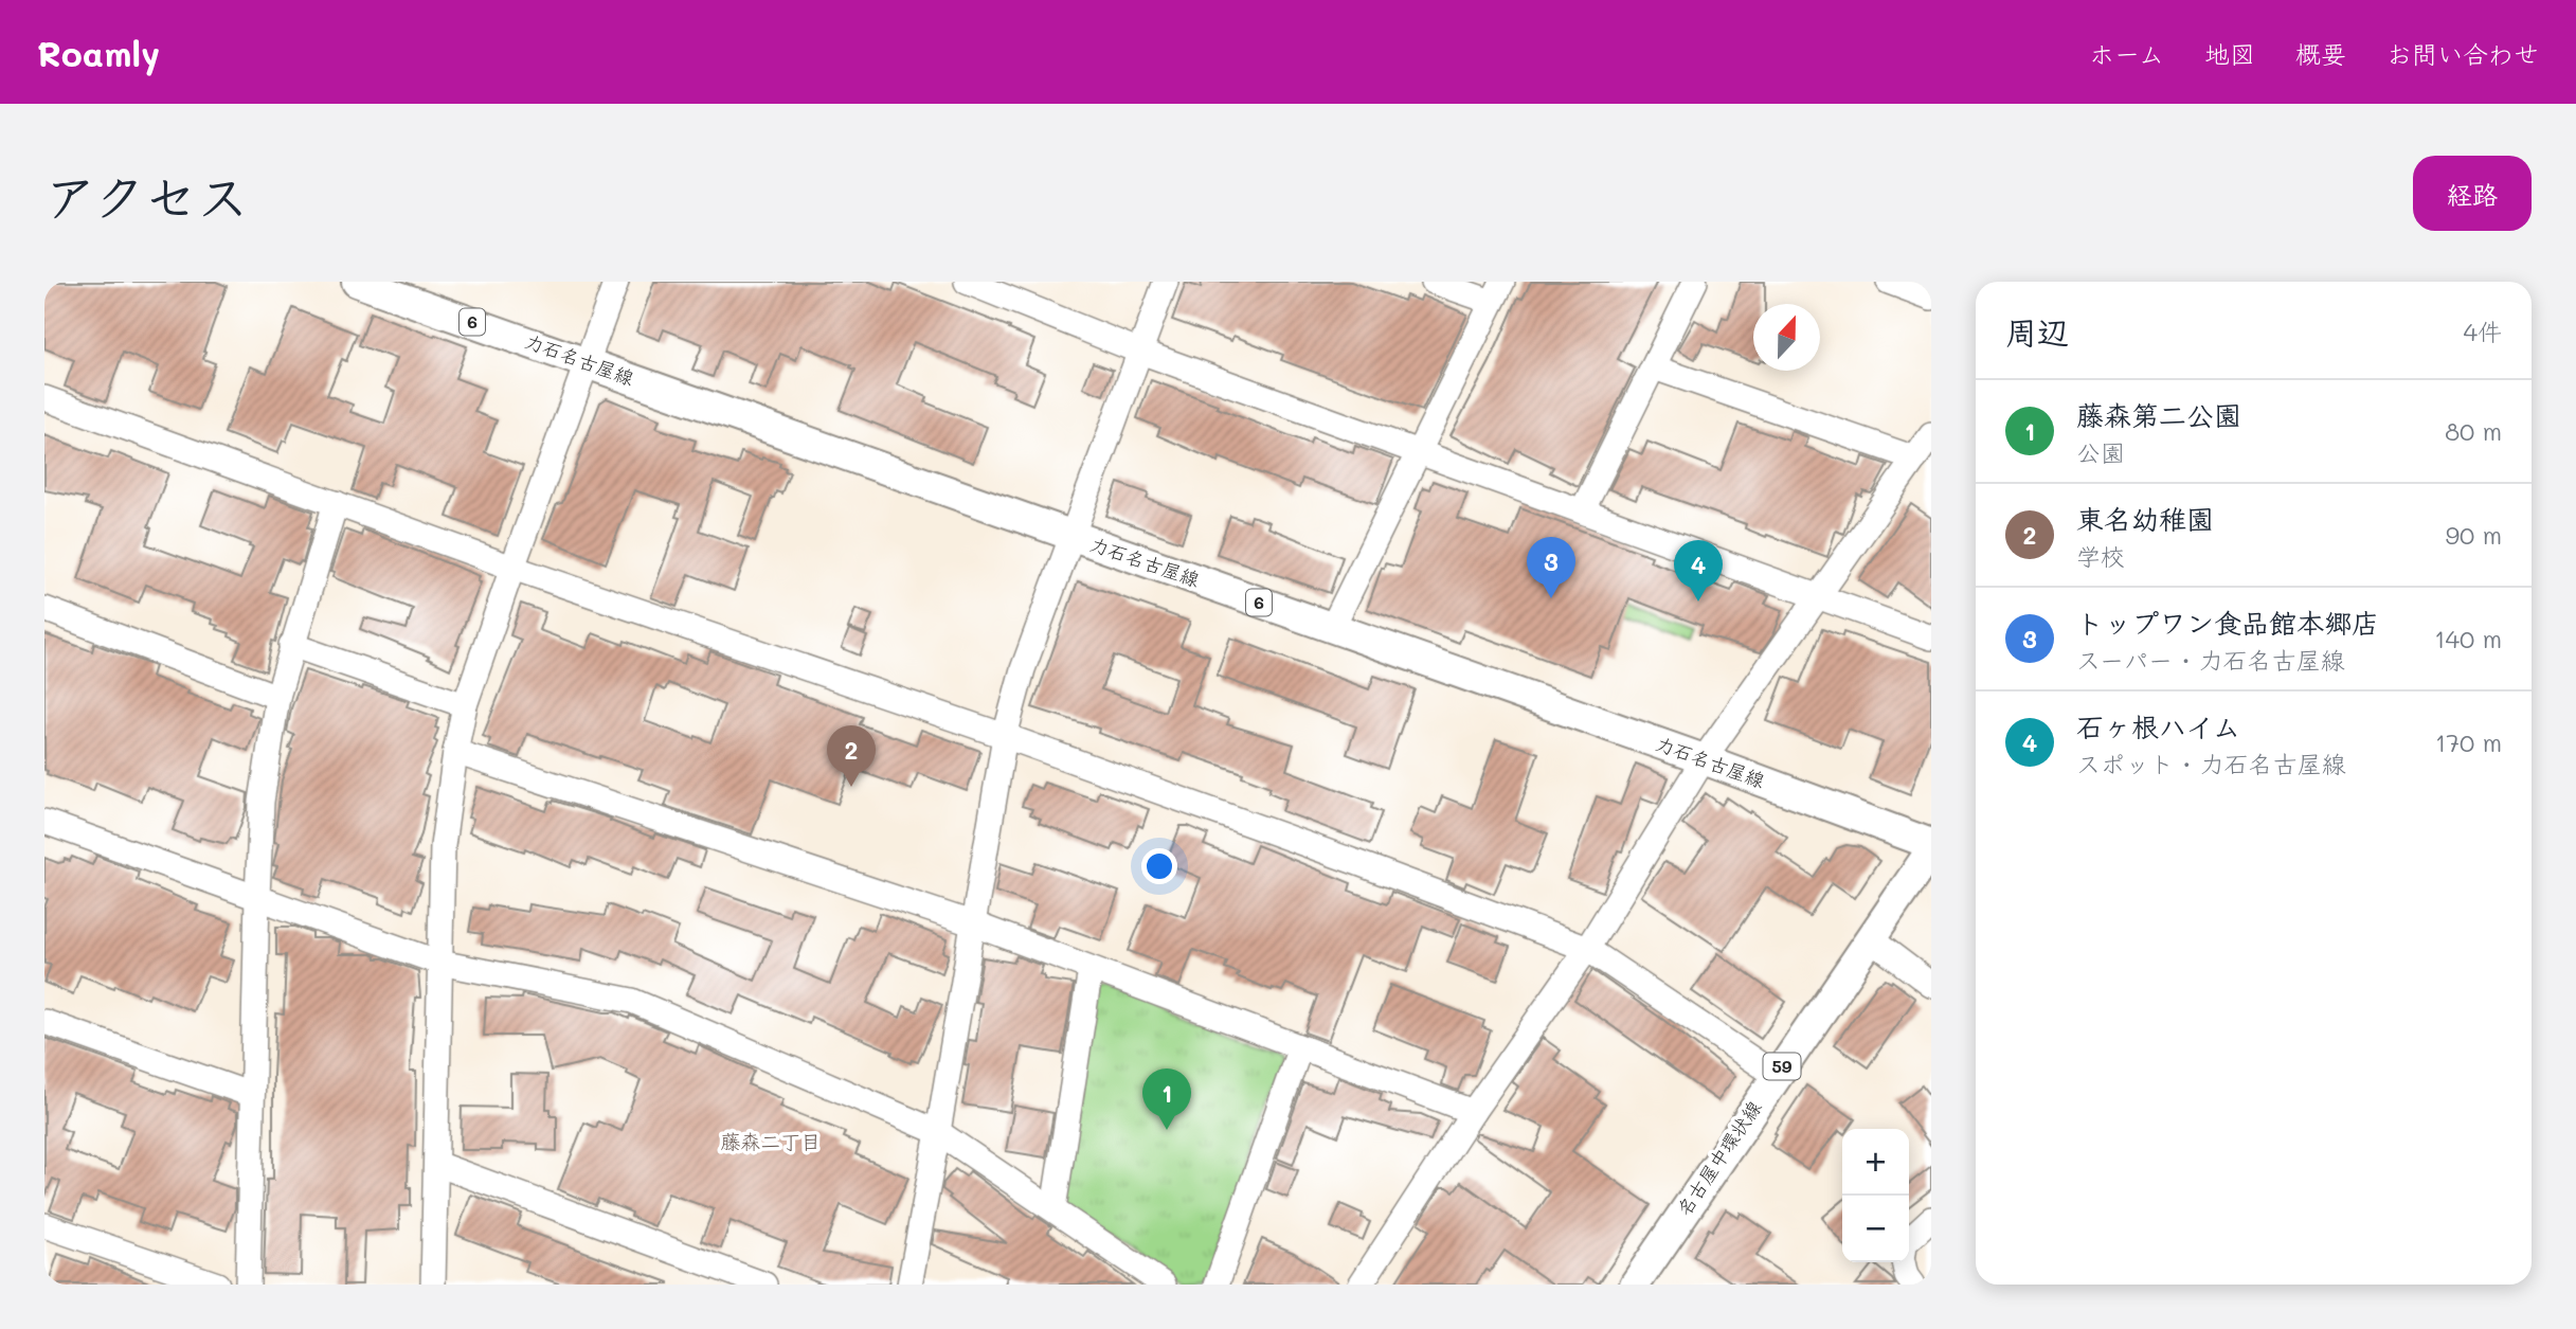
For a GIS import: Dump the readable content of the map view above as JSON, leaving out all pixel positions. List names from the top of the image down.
{
  "streets": {
    "main road": [
      "6",
      "力石名古屋線",
      "59",
      "名古屋中環状線"
    ]
  },
  "districts": ["藤森二丁目"],
  "north": "top",
  "page": {
    "header": "Roamly",
    "nav": [
      "ホーム",
      "地図",
      "概要",
      "お問い合わせ"
    ],
    "title": "アクセス",
    "buttons": "経路",
    "heading": ["周辺", "4件"],
    "list": [
      {
        "mark": "1",
        "name": "藤森第二公園",
        "note": "公園",
        "value": "80 m"
      },
      {
        "mark": "2",
        "name": "東名幼稚園",
        "note": "学校",
        "value": "90 m"
      },
      {
        "mark": "3",
        "name": "トップワン食品館本郷店",
        "note": "スーパー · 力石名古屋線",
        "value": "140 m"
      },
      {
        "mark": "4",
        "name": "石ヶ根ハイム",
        "note": "スポット · 力石名古屋線",
        "value": "170 m"
      }
    ],
    "pins": [
      "3",
      "4",
      "2",
      "1"
    ],
    "map_buttons": ["+", "−"]
  }
}
